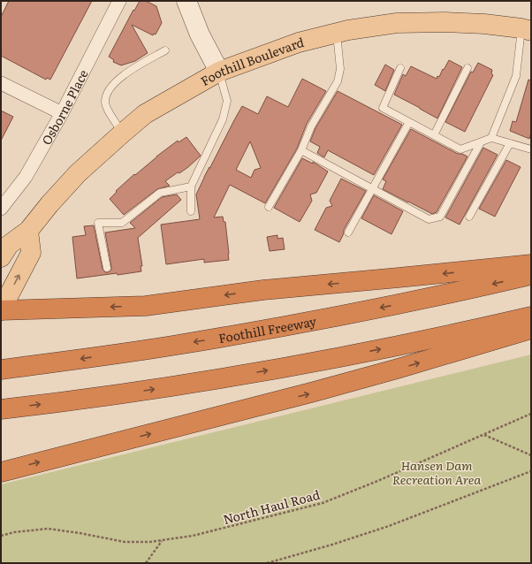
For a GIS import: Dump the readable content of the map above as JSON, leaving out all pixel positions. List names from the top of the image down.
{
  "streets": {
    "highway": ["Foothill Freeway"],
    "main road": ["Foothill Boulevard"],
    "street": ["Osborne Place"],
    "path": ["North Haul Road"]
  },
  "parks": ["Hansen Dam Recreation Area"]
}
